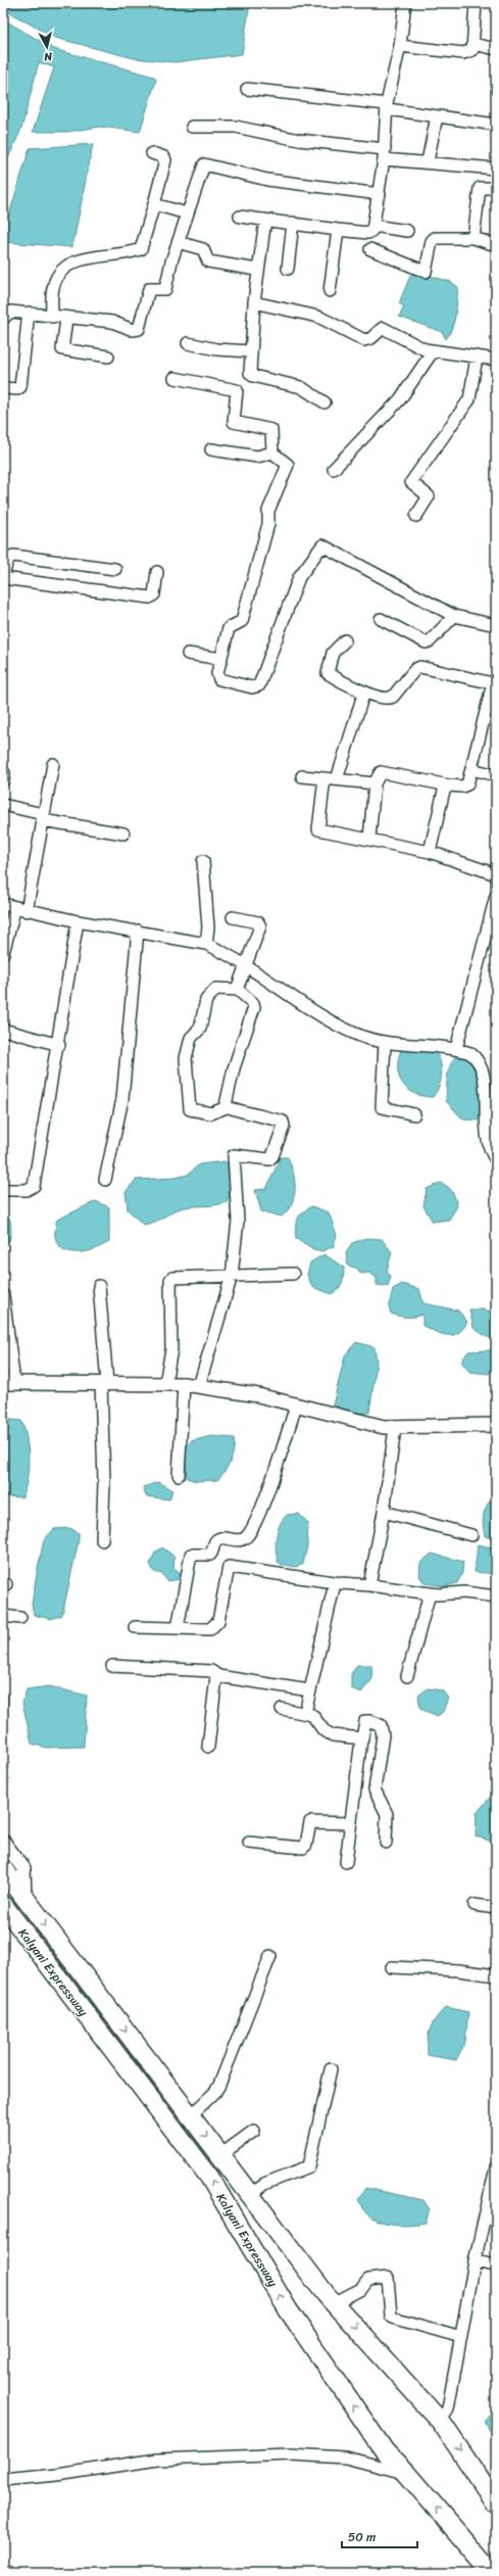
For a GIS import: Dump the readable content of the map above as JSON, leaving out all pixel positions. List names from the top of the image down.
{
  "streets": {
    "highway": ["Kalyani Expressway"]
  },
  "scale_bar": "50 m",
  "north": "bottom"
}
